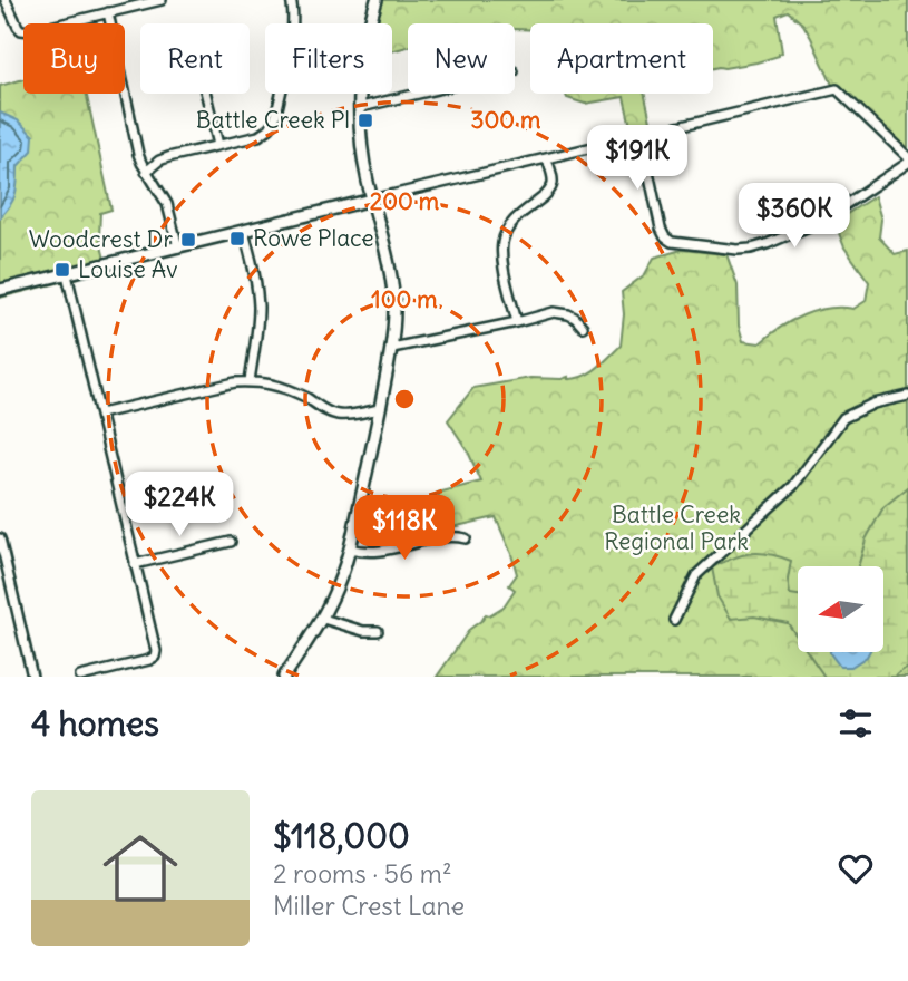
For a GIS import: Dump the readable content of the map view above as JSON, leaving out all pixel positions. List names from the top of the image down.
{
  "parks": ["Battle Creek Regional Park"],
  "places": {
    "transit": [
      "Battle Creek Pl",
      "Rowe Place",
      "Woodcrest Dr",
      "Louise Av"
    ]
  },
  "north": "left",
  "page": {
    "chip": [
      "Buy",
      "Rent",
      "Filters",
      "New",
      "Apartment"
    ],
    "price": [
      "$191K",
      "$360K",
      "$224K",
      "$118K"
    ],
    "heading": "4 homes",
    "list": [
      {
        "name": "$118,000",
        "note": "2 rooms · 56 m² · Miller Crest Lane"
      }
    ]
  },
  "rings": ["300 m", "200 m", "100 m"]
}
